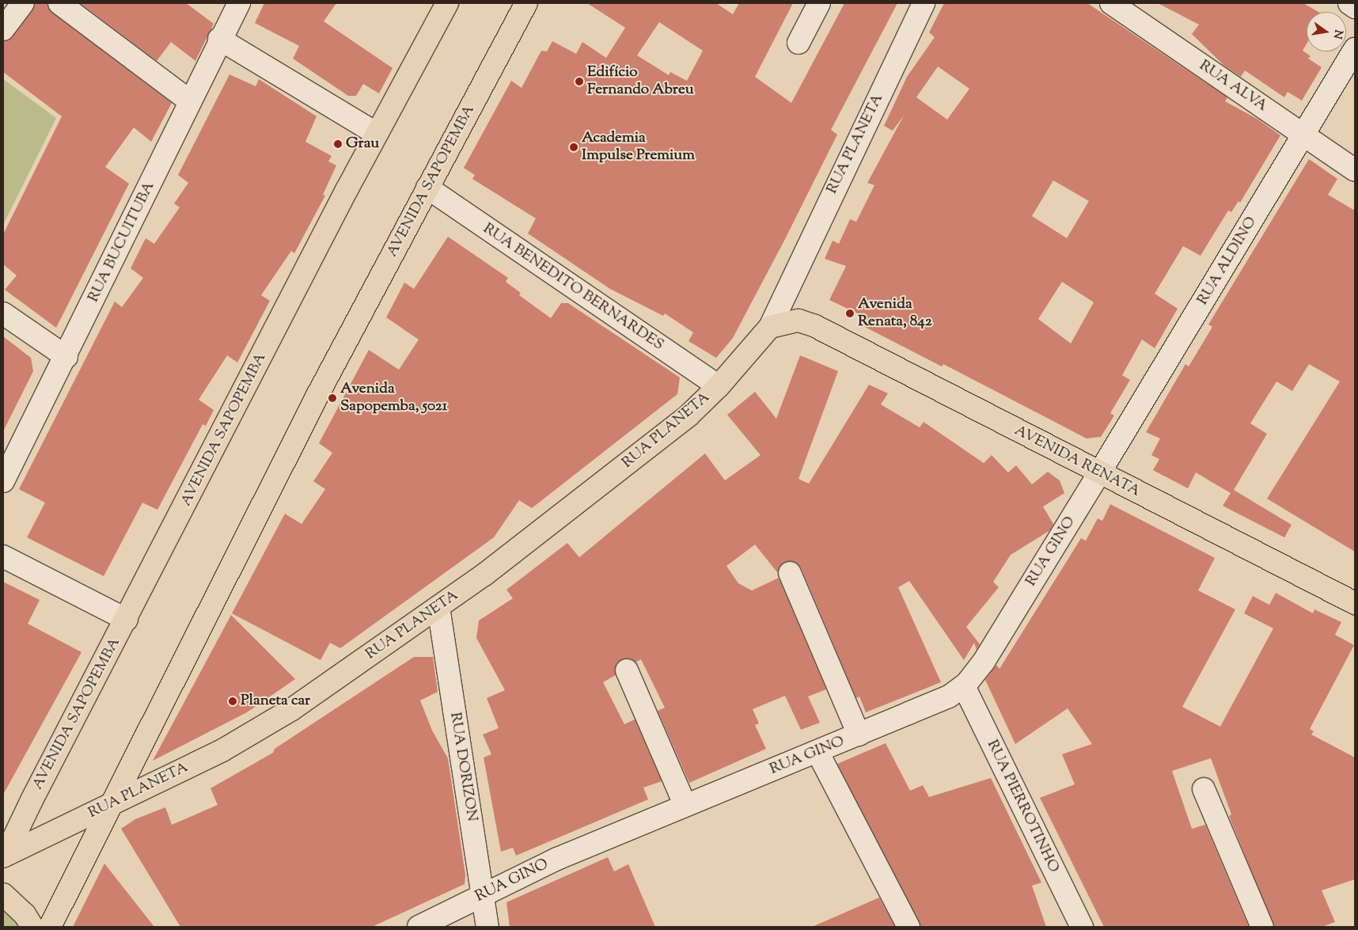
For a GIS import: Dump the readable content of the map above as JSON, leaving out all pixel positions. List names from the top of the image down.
{
  "streets": {
    "main road": ["RUA PLANETA", "AVENIDA SAPOPEMBA", "AVENIDA RENATA"],
    "street": [
      "RUA ALVA",
      "RUA BUCUITUBA",
      "RUA ALDINO",
      "RUA BENEDITO BERNARDES",
      "RUA GINO",
      "RUA DORIZON",
      "RUA PIERROTINHO"
    ]
  },
  "crossings": [
    ["RUA ALVA", "RUA ALDINO"],
    ["RUA PLANETA", "AVENIDA SAPOPEMBA"],
    ["RUA PLANETA", "RUA BENEDITO BERNARDES"],
    ["RUA PLANETA", "RUA DORIZON"],
    ["AVENIDA SAPOPEMBA", "RUA BENEDITO BERNARDES"],
    ["RUA ALDINO", "AVENIDA RENATA"],
    ["RUA ALDINO", "RUA GINO"],
    ["AVENIDA RENATA", "RUA GINO"],
    ["RUA GINO", "RUA DORIZON"],
    ["RUA GINO", "RUA PIERROTINHO"]
  ],
  "places": [
    "Edifício Fernando Abreu",
    "Grau",
    "Academia Impulse Premium",
    "Avenida Renata, 842",
    "Avenida Sapopemba, 5021",
    "Planeta car"
  ],
  "north": "right"
}
